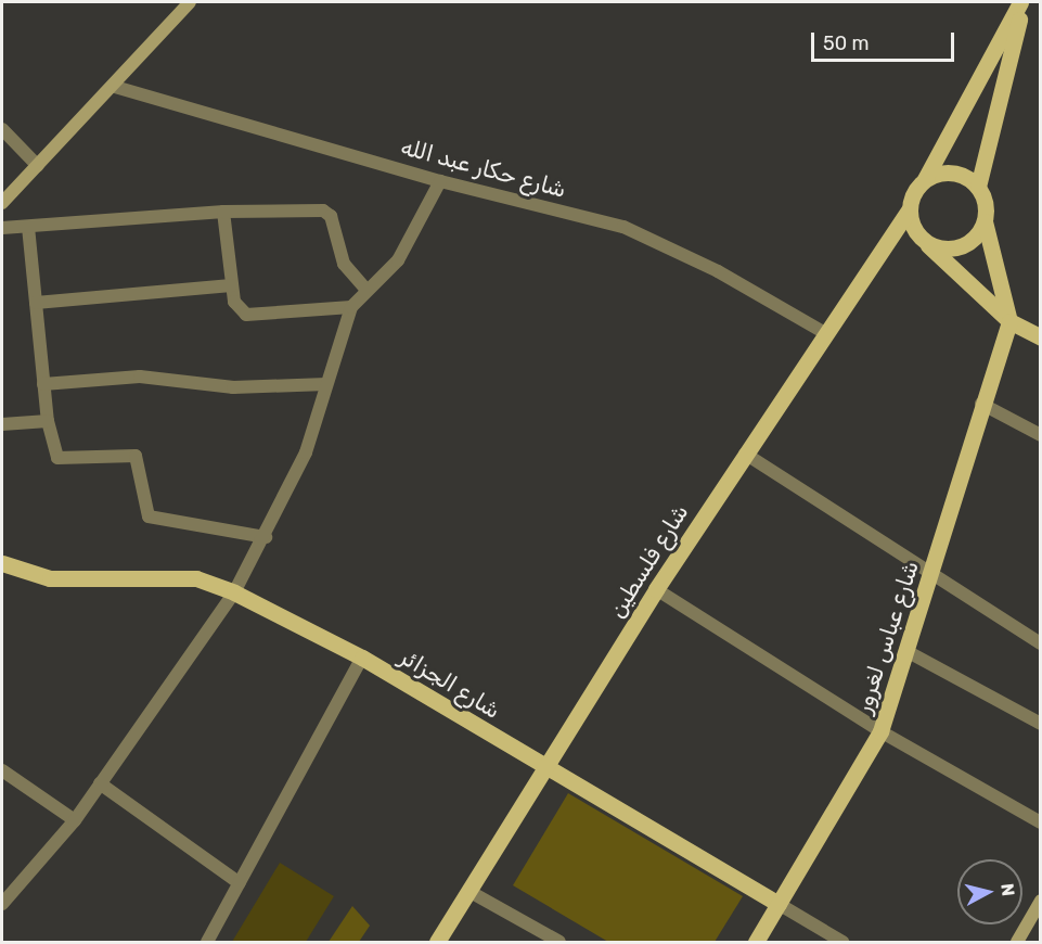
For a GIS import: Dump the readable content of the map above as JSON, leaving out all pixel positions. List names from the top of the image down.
{
  "streets": {
    "main road": ["شارع فلسطين", "شارع عباس لغرور", "شارع الجزائر"],
    "street": ["شارع حكار عبد الله"]
  },
  "crossings": [
    ["شارع حكار عبد الله", "شارع فلسطين"],
    ["شارع فلسطين", "شارع الجزائر"],
    ["شارع عباس لغرور", "شارع الجزائر"]
  ],
  "scale_bar": "50 m",
  "north": "right"
}
